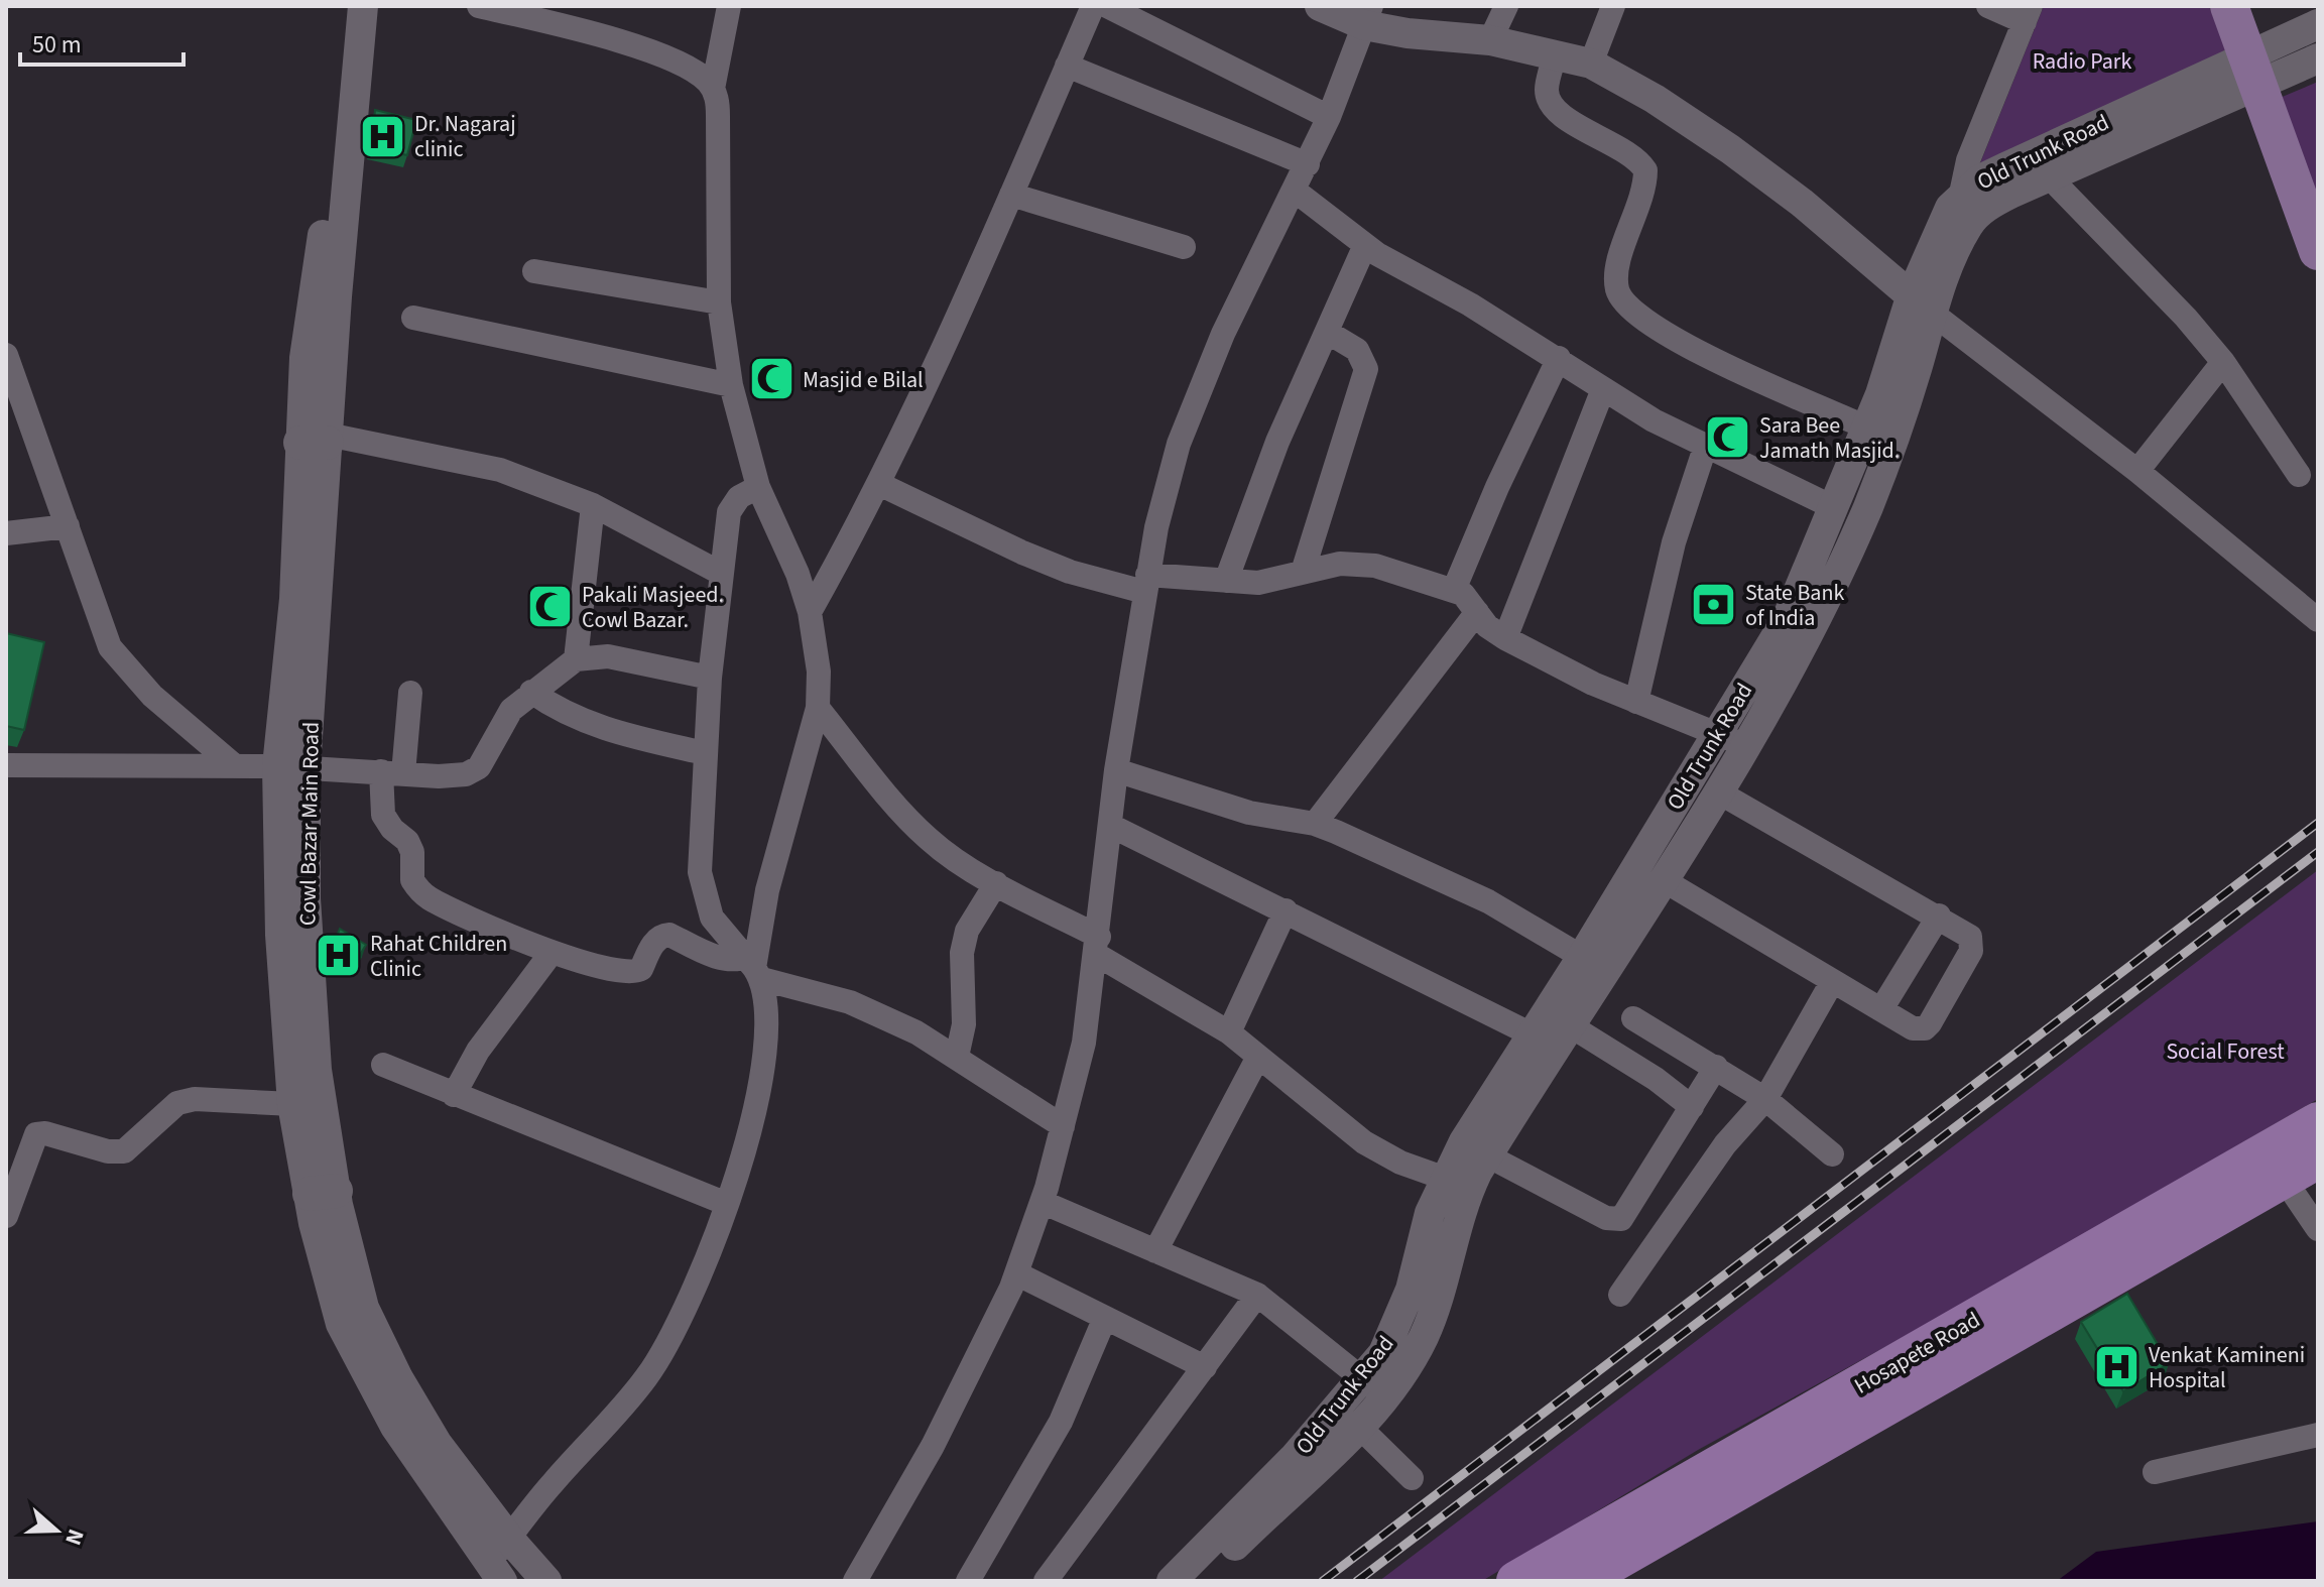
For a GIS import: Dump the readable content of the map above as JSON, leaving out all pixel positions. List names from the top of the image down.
{
  "streets": {
    "highway": ["Hosapete Road"],
    "street": ["Old Trunk Road", "Cowl Bazar Main Road"]
  },
  "parks": ["Radio Park", "Social Forest"],
  "places": {
    "hospital": ["Dr. Nagaraj clinic", "Rahat Children Clinic", "Venkat Kamineni Hospital"],
    "mosque": ["Masjid e Bilal", "Sara Bee Jamath Masjid.", "Pakali Masjeed. Cowl Bazar."],
    "bank": ["State Bank of India"]
  },
  "scale_bar": "50 m",
  "north": "right"
}
